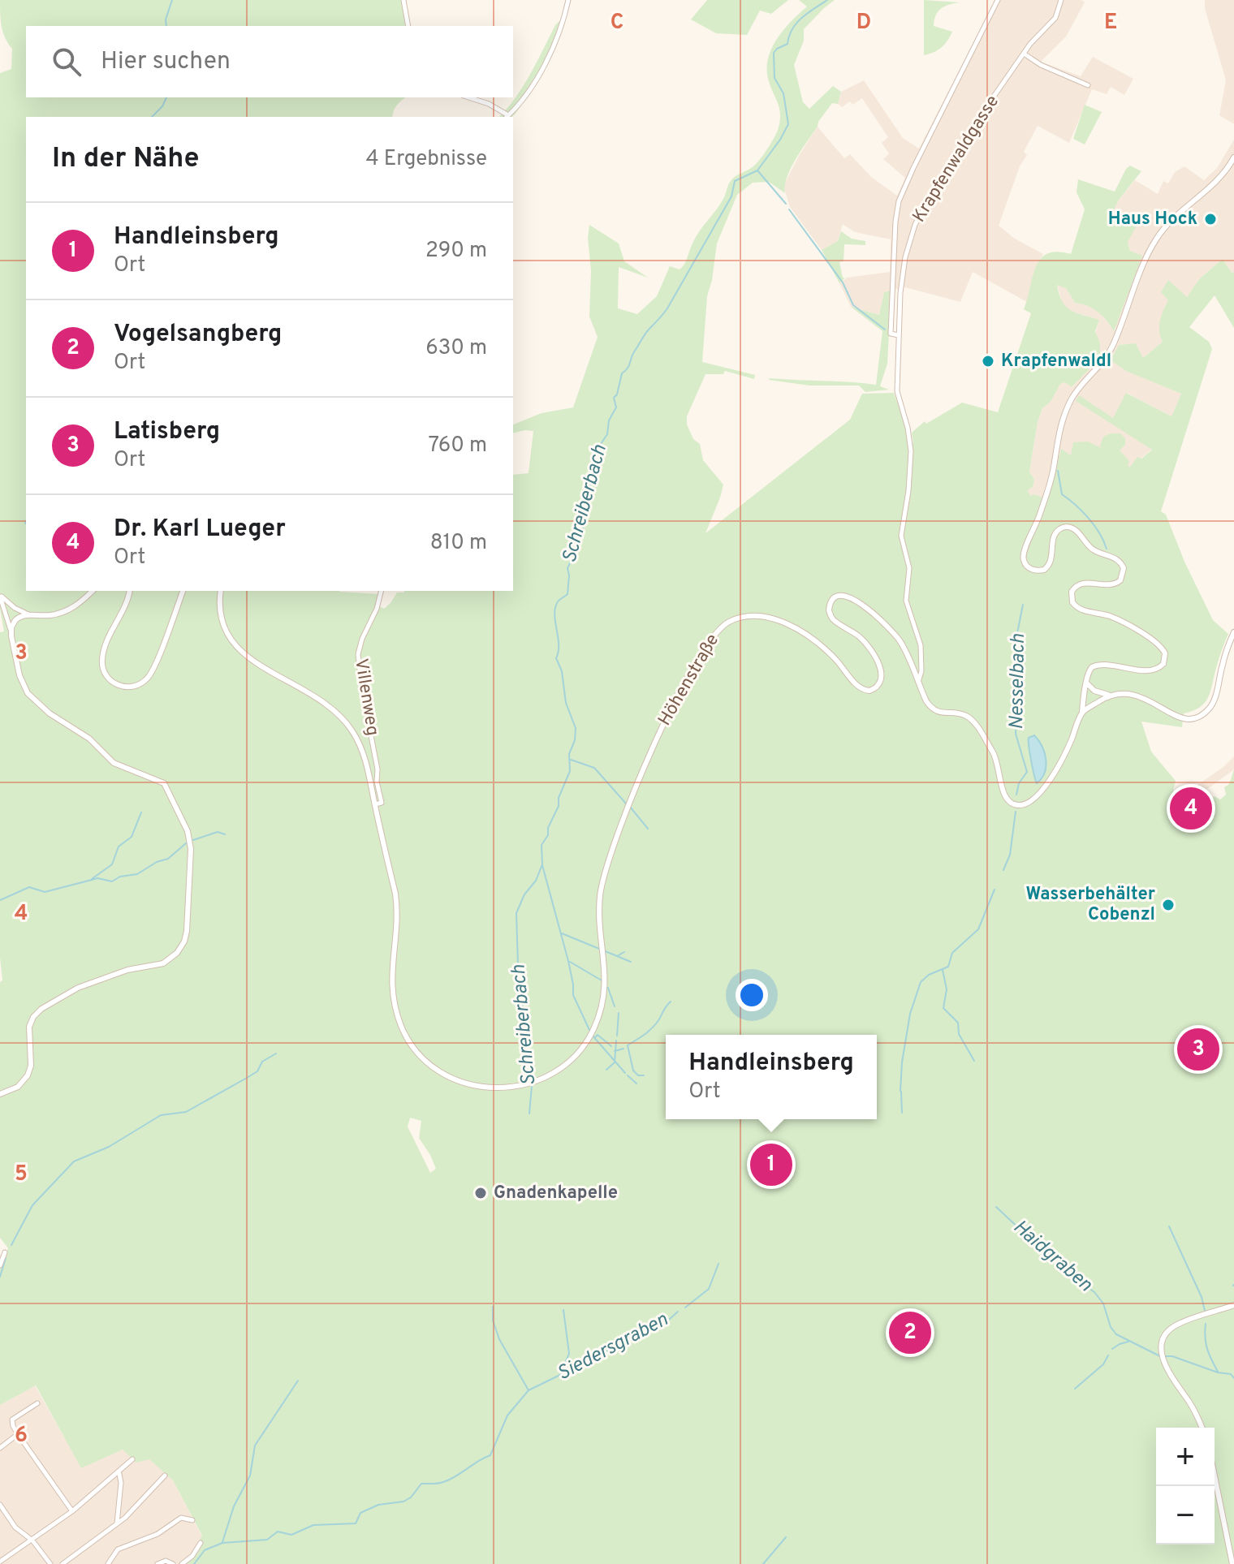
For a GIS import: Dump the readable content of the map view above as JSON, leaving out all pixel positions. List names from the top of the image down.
{
  "streets": {
    "street": ["Krapfenwaldgasse", "Höhenstraße", "Villenweg"]
  },
  "crossings": [
    ["Krapfenwaldgasse", "Höhenstraße"],
    ["Höhenstraße", "Villenweg"]
  ],
  "water": [
    "Schreiberbach",
    "Nesselbach",
    "Haidgraben",
    "Siedersgraben"
  ],
  "places": [
    "Haus Hock",
    "Krapfenwaldl",
    "Wasserbehälter Cobenzl",
    "Gnadenkapelle"
  ],
  "page": {
    "search": "Hier suchen",
    "heading": ["In der Nähe", "4 Ergebnisse"],
    "list": [
      {
        "mark": "1",
        "name": "Handleinsberg",
        "note": "Ort",
        "value": "290 m"
      },
      {
        "mark": "2",
        "name": "Vogelsangberg",
        "note": "Ort",
        "value": "630 m"
      },
      {
        "mark": "3",
        "name": "Latisberg",
        "note": "Ort",
        "value": "760 m"
      },
      {
        "mark": "4",
        "name": "Dr. Karl Lueger",
        "note": "Ort",
        "value": "810 m"
      }
    ],
    "pins": [
      "4",
      "3",
      "1",
      "2"
    ],
    "popup": ["Handleinsberg", "Ort"],
    "map_buttons": ["+", "−"]
  },
  "grid": {
    "columns": ["C", "D", "E"],
    "rows": [
      "3",
      "4",
      "5",
      "6"
    ]
  }
}
